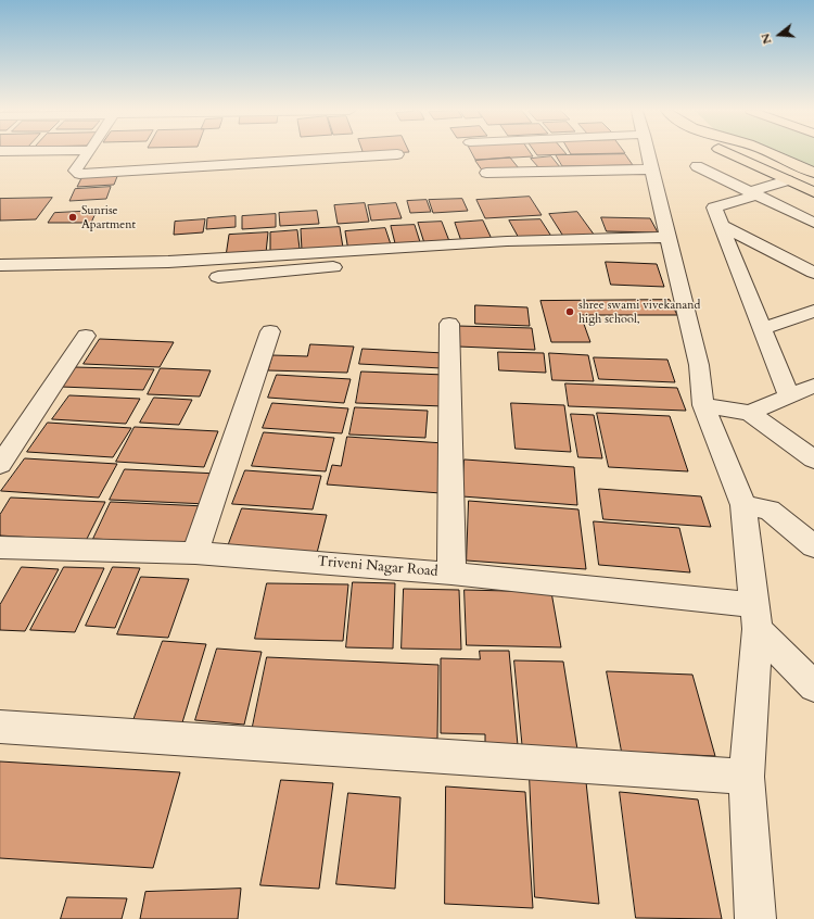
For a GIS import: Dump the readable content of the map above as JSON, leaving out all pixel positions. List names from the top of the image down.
{
  "streets": {
    "street": ["Triveni Nagar Road"]
  },
  "places": ["Sunrise Apartment", "shree swami vivekanand high school,"],
  "north": "left"
}
